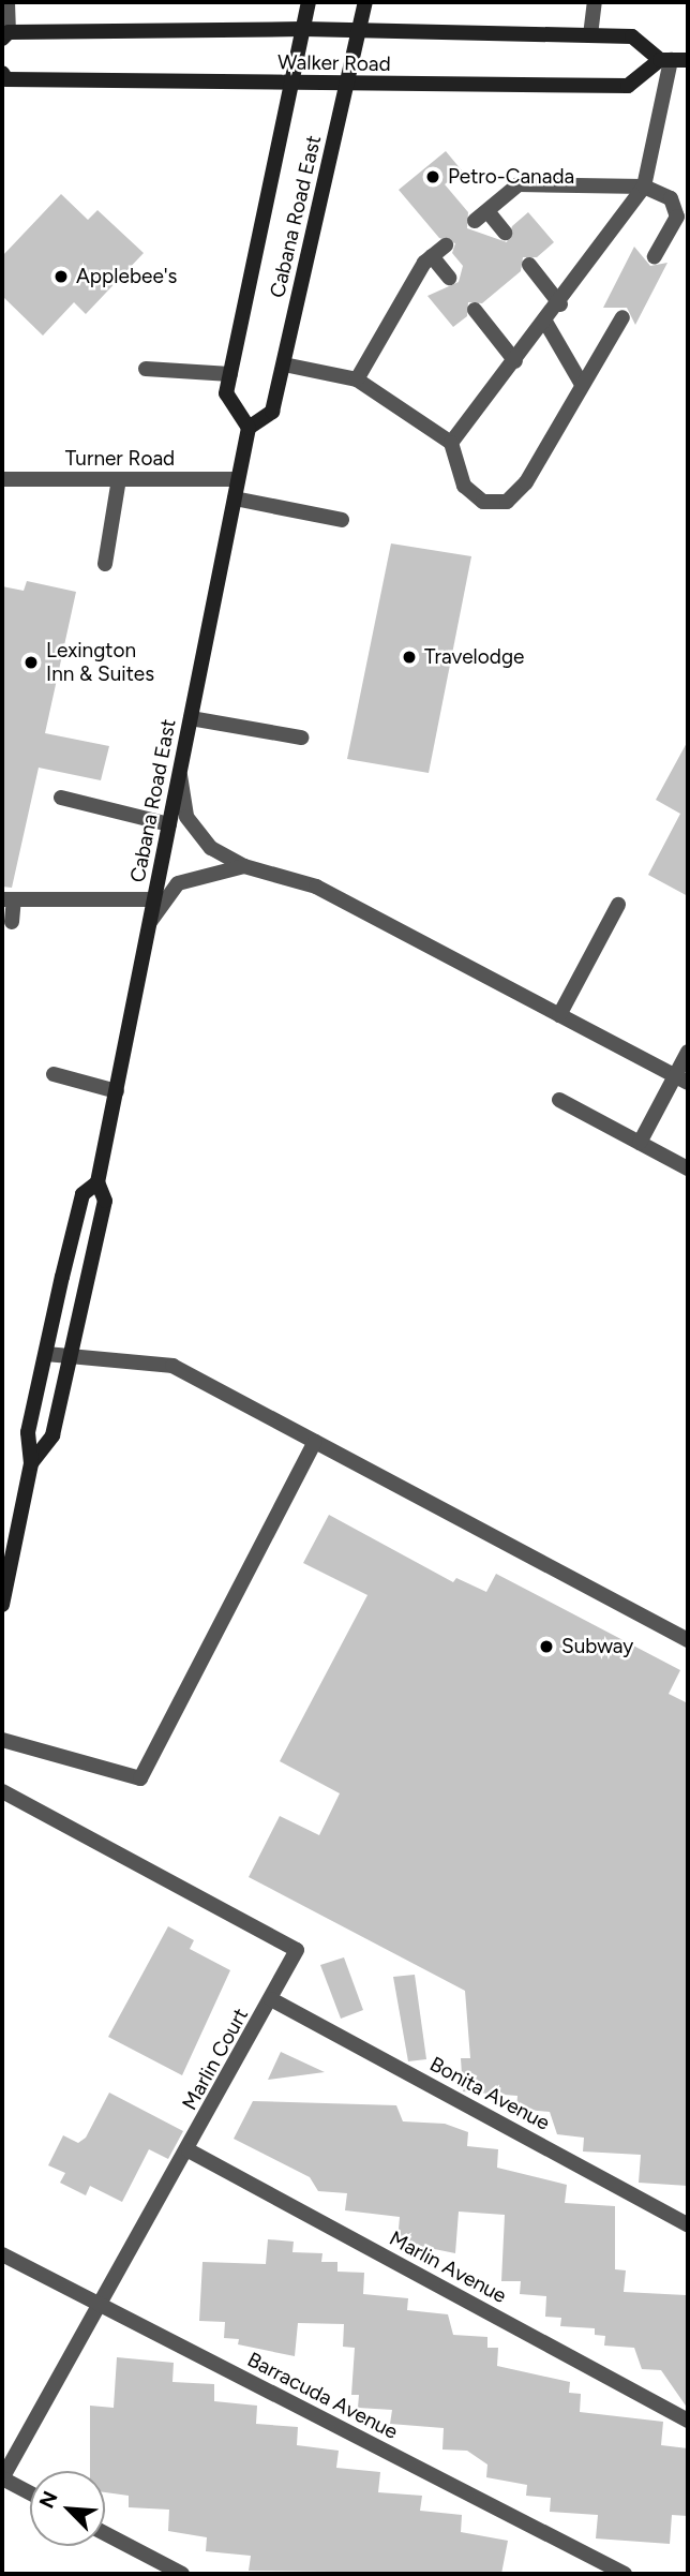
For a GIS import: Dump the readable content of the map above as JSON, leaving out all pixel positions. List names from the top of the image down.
{
  "streets": {
    "main road": ["Walker Road", "Cabana Road East"],
    "street": [
      "Turner Road",
      "Marlin Court",
      "Bonita Avenue",
      "Marlin Avenue",
      "Barracuda Avenue"
    ]
  },
  "crossings": [
    ["Walker Road", "Cabana Road East"],
    ["Cabana Road East", "Turner Road"],
    ["Marlin Court", "Bonita Avenue"],
    ["Marlin Court", "Marlin Avenue"],
    ["Marlin Court", "Barracuda Avenue"]
  ],
  "places": [
    "Petro-Canada",
    "Applebee's",
    "Travelodge",
    "Lexington Inn & Suites",
    "Subway"
  ],
  "north": "top left"
}
